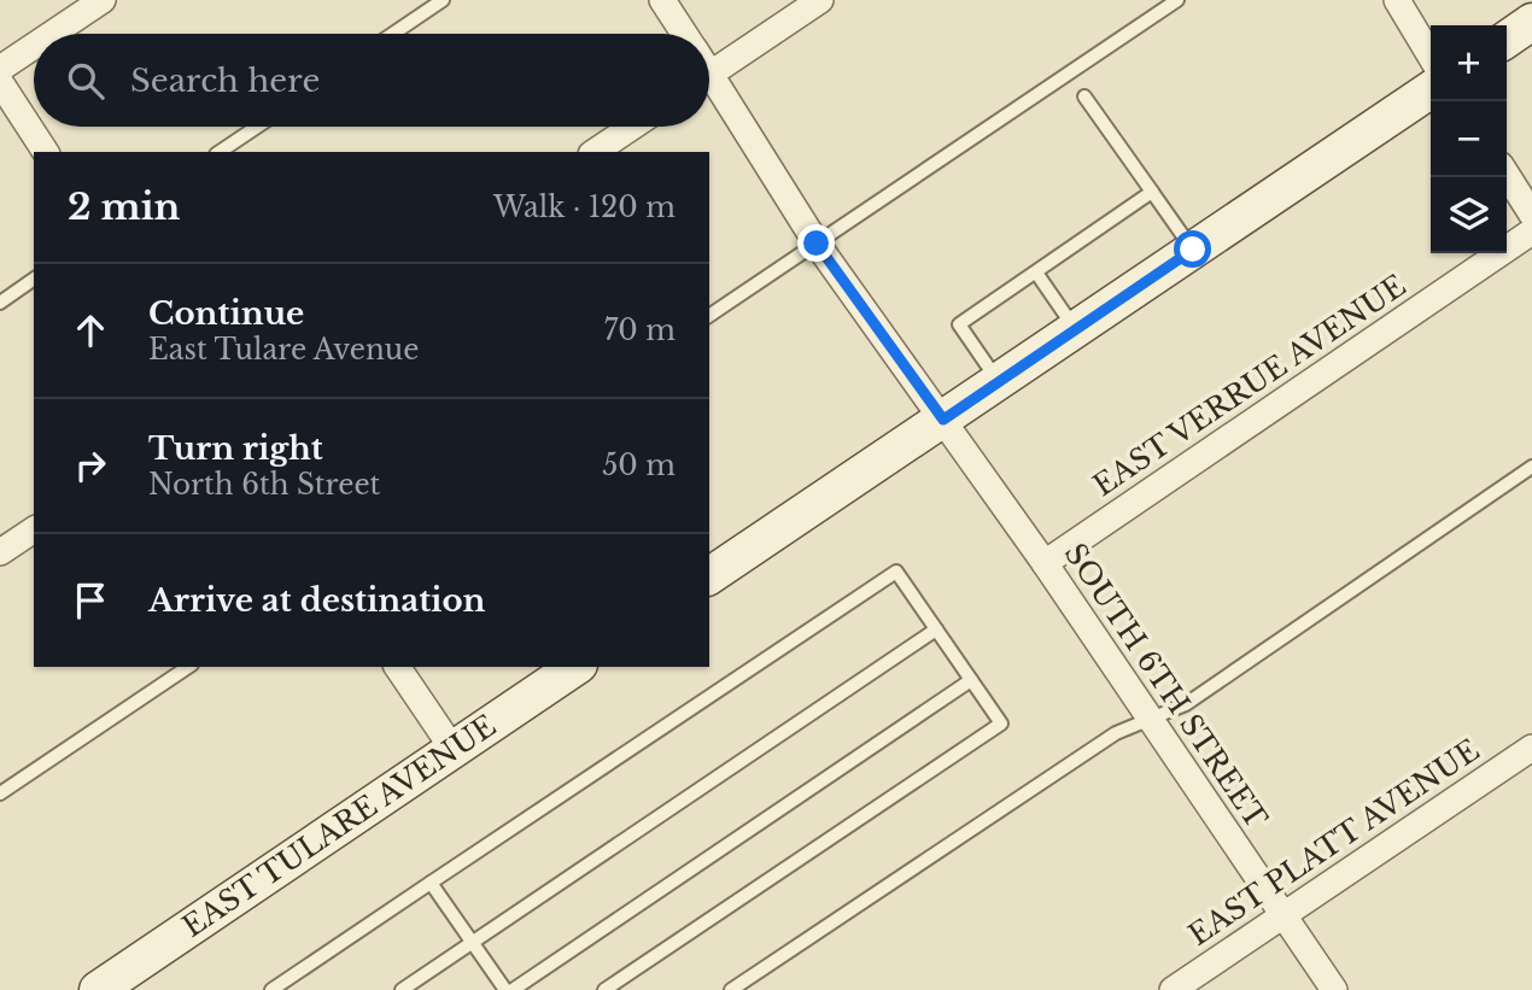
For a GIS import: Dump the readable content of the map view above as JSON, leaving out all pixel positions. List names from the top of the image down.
{
  "streets": {
    "main road": ["EAST TULARE AVENUE"],
    "street": ["EAST VERRUE AVENUE", "SOUTH 6TH STREET", "EAST PLATT AVENUE"]
  },
  "crossings": [
    ["EAST VERRUE AVENUE", "SOUTH 6TH STREET"],
    ["SOUTH 6TH STREET", "EAST PLATT AVENUE"]
  ],
  "page": {
    "map_buttons": ["+", "−"],
    "search": "Search here",
    "heading": ["2 min", "Walk · 120 m"],
    "list": [
      ["Continue", "East Tulare Avenue", "70 m"],
      ["Turn right", "North 6th Street", "50 m"],
      "Arrive at destination"
    ]
  }
}
